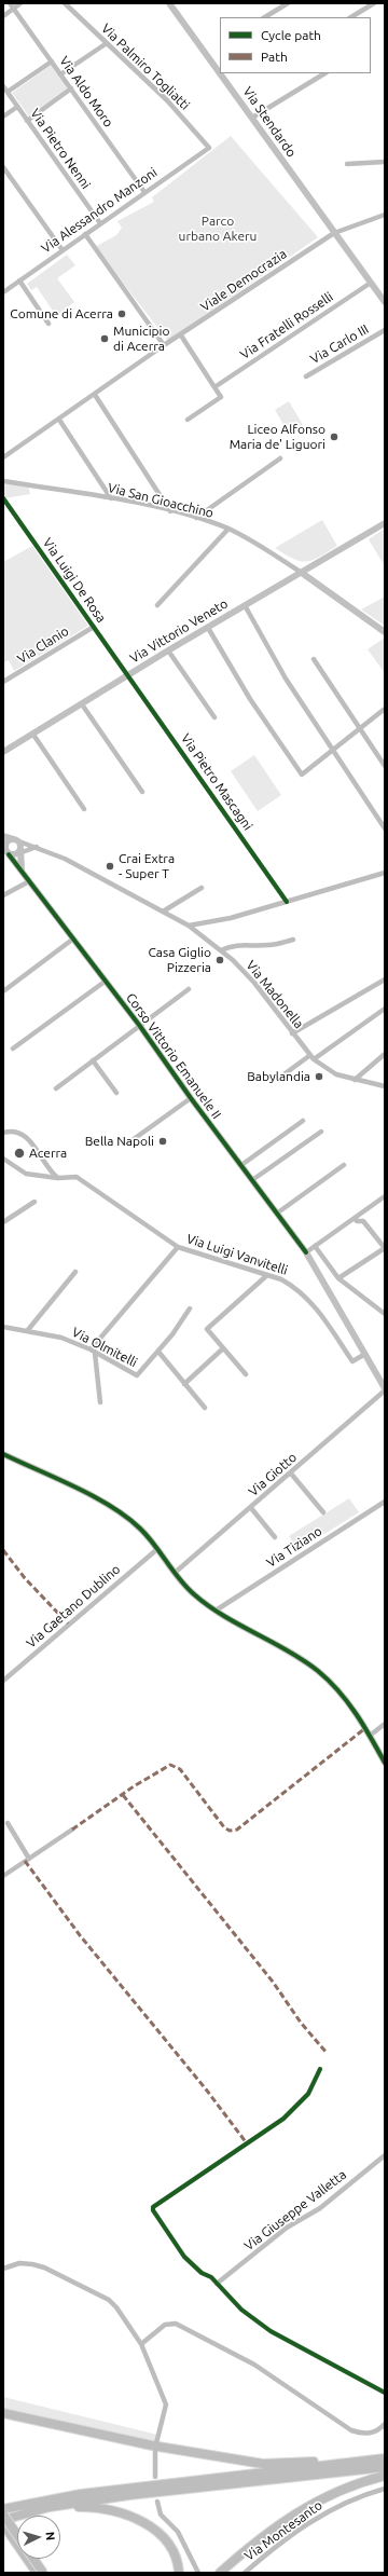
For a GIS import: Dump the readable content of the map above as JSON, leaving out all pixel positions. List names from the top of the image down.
{
  "streets": {
    "street": [
      "Via Palmiro Togliatti",
      "Via Aldo Moro",
      "Via Stendardo",
      "Via Pietro Nenni",
      "Via Alessandro Manzoni",
      "Viale Democrazia",
      "Via Fratelli Rosselli",
      "Via Carlo III",
      "Via San Gioacchino",
      "Via Luigi De Rosa",
      "Via Vittorio Veneto",
      "Via Clanio",
      "Via Pietro Mascagni",
      "Via Madonella",
      "Corso Vittorio Emanuele II",
      "Via Luigi Vanvitelli",
      "Via Olmitelli",
      "Via Giotto",
      "Via Tiziano",
      "Via Gaetano Dublino",
      "Via Giuseppe Valletta",
      "Via Montesanto"
    ]
  },
  "crossings": [
    ["Via Palmiro Togliatti", "Via Alessandro Manzoni"],
    ["Via Aldo Moro", "Via Alessandro Manzoni"],
    ["Via Stendardo", "Viale Democrazia"],
    ["Via Stendardo", "Via Fratelli Rosselli"],
    ["Via Pietro Nenni", "Via Alessandro Manzoni"],
    ["Via San Gioacchino", "Via Vittorio Veneto"],
    ["Via Luigi De Rosa", "Via Vittorio Veneto"],
    ["Via Luigi De Rosa", "Via Clanio"],
    ["Via Luigi De Rosa", "Via Pietro Mascagni"],
    ["Via Vittorio Veneto", "Via Pietro Mascagni"],
    ["Via Madonella", "Corso Vittorio Emanuele II"],
    ["Corso Vittorio Emanuele II", "Via Luigi Vanvitelli"],
    ["Corso Vittorio Emanuele II", "Via Giotto"]
  ],
  "parks": ["Parco urbano Akeru"],
  "places": [
    "Comune di Acerra",
    "Municipio di Acerra",
    "Liceo Alfonso Maria de' Liguori",
    "Crai Extra - Super T",
    "Casa Giglio Pizzeria",
    "Babylandia",
    "Bella Napoli",
    "Acerra"
  ],
  "legend": ["Cycle path", "Path"],
  "north": "right"
}
